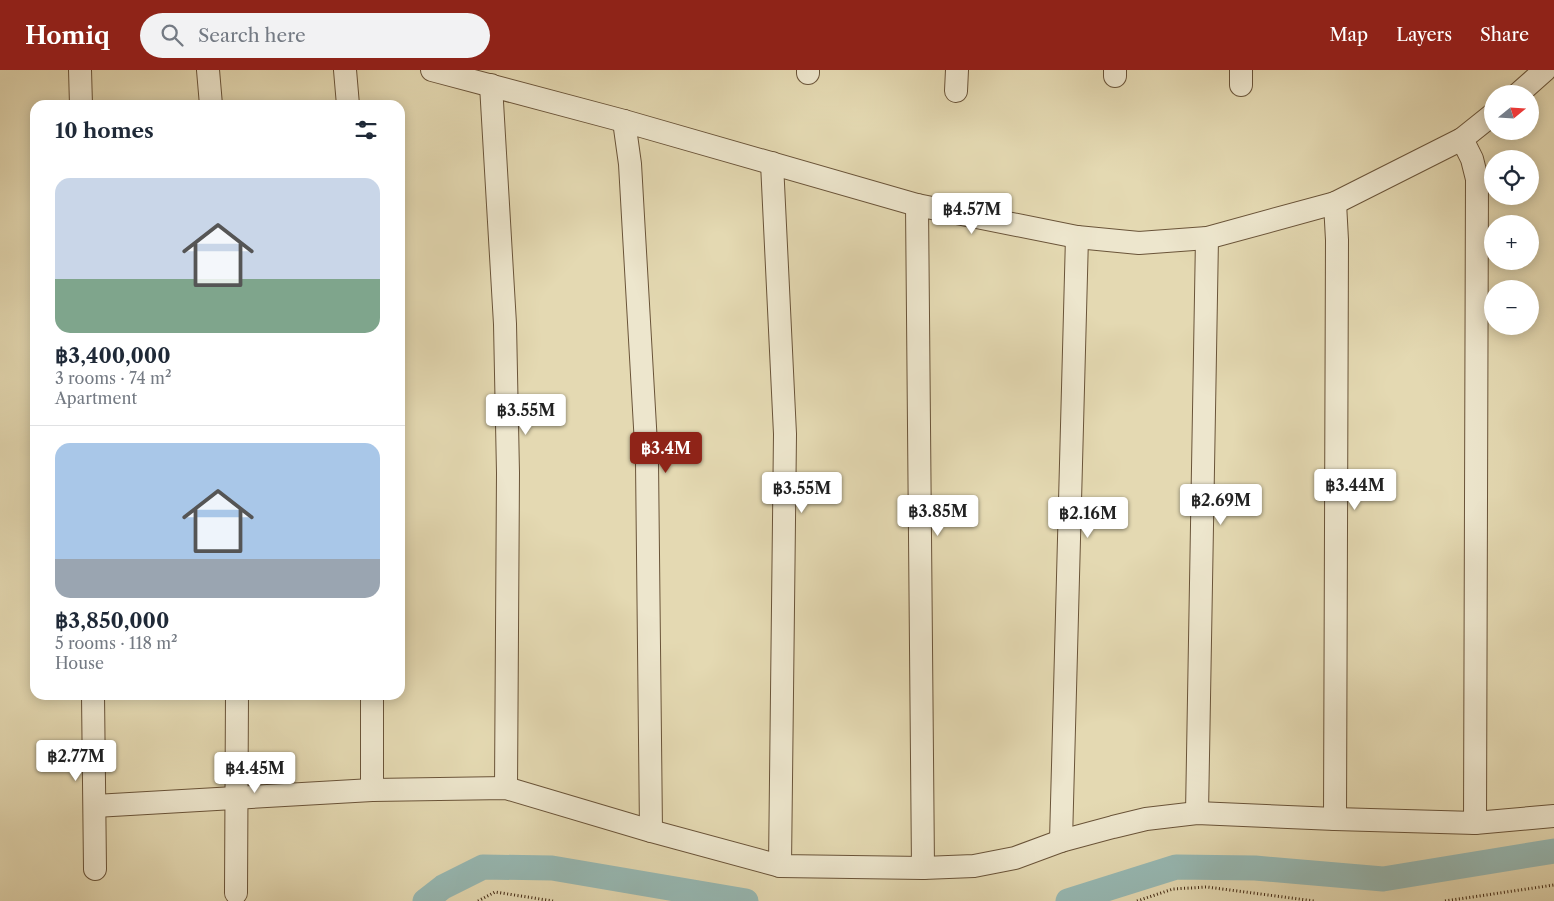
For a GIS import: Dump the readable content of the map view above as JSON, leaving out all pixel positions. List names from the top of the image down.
{
  "north": "right",
  "page": {
    "header": "Homiq",
    "search": "Search here",
    "nav": ["Map", "Layers", "Share"],
    "map_buttons": ["+", "−"],
    "heading": "10 homes",
    "list": [
      {
        "name": "฿3,400,000",
        "note": "3 rooms · 74 m² · Apartment"
      },
      {
        "name": "฿3,850,000",
        "note": "5 rooms · 118 m² · House"
      }
    ],
    "price": [
      "฿4.57M",
      "฿3.55M",
      "฿3.4M",
      "฿3.44M",
      "฿3.55M",
      "฿2.69M",
      "฿3.85M",
      "฿2.16M",
      "฿2.77M",
      "฿4.45M"
    ]
  }
}
